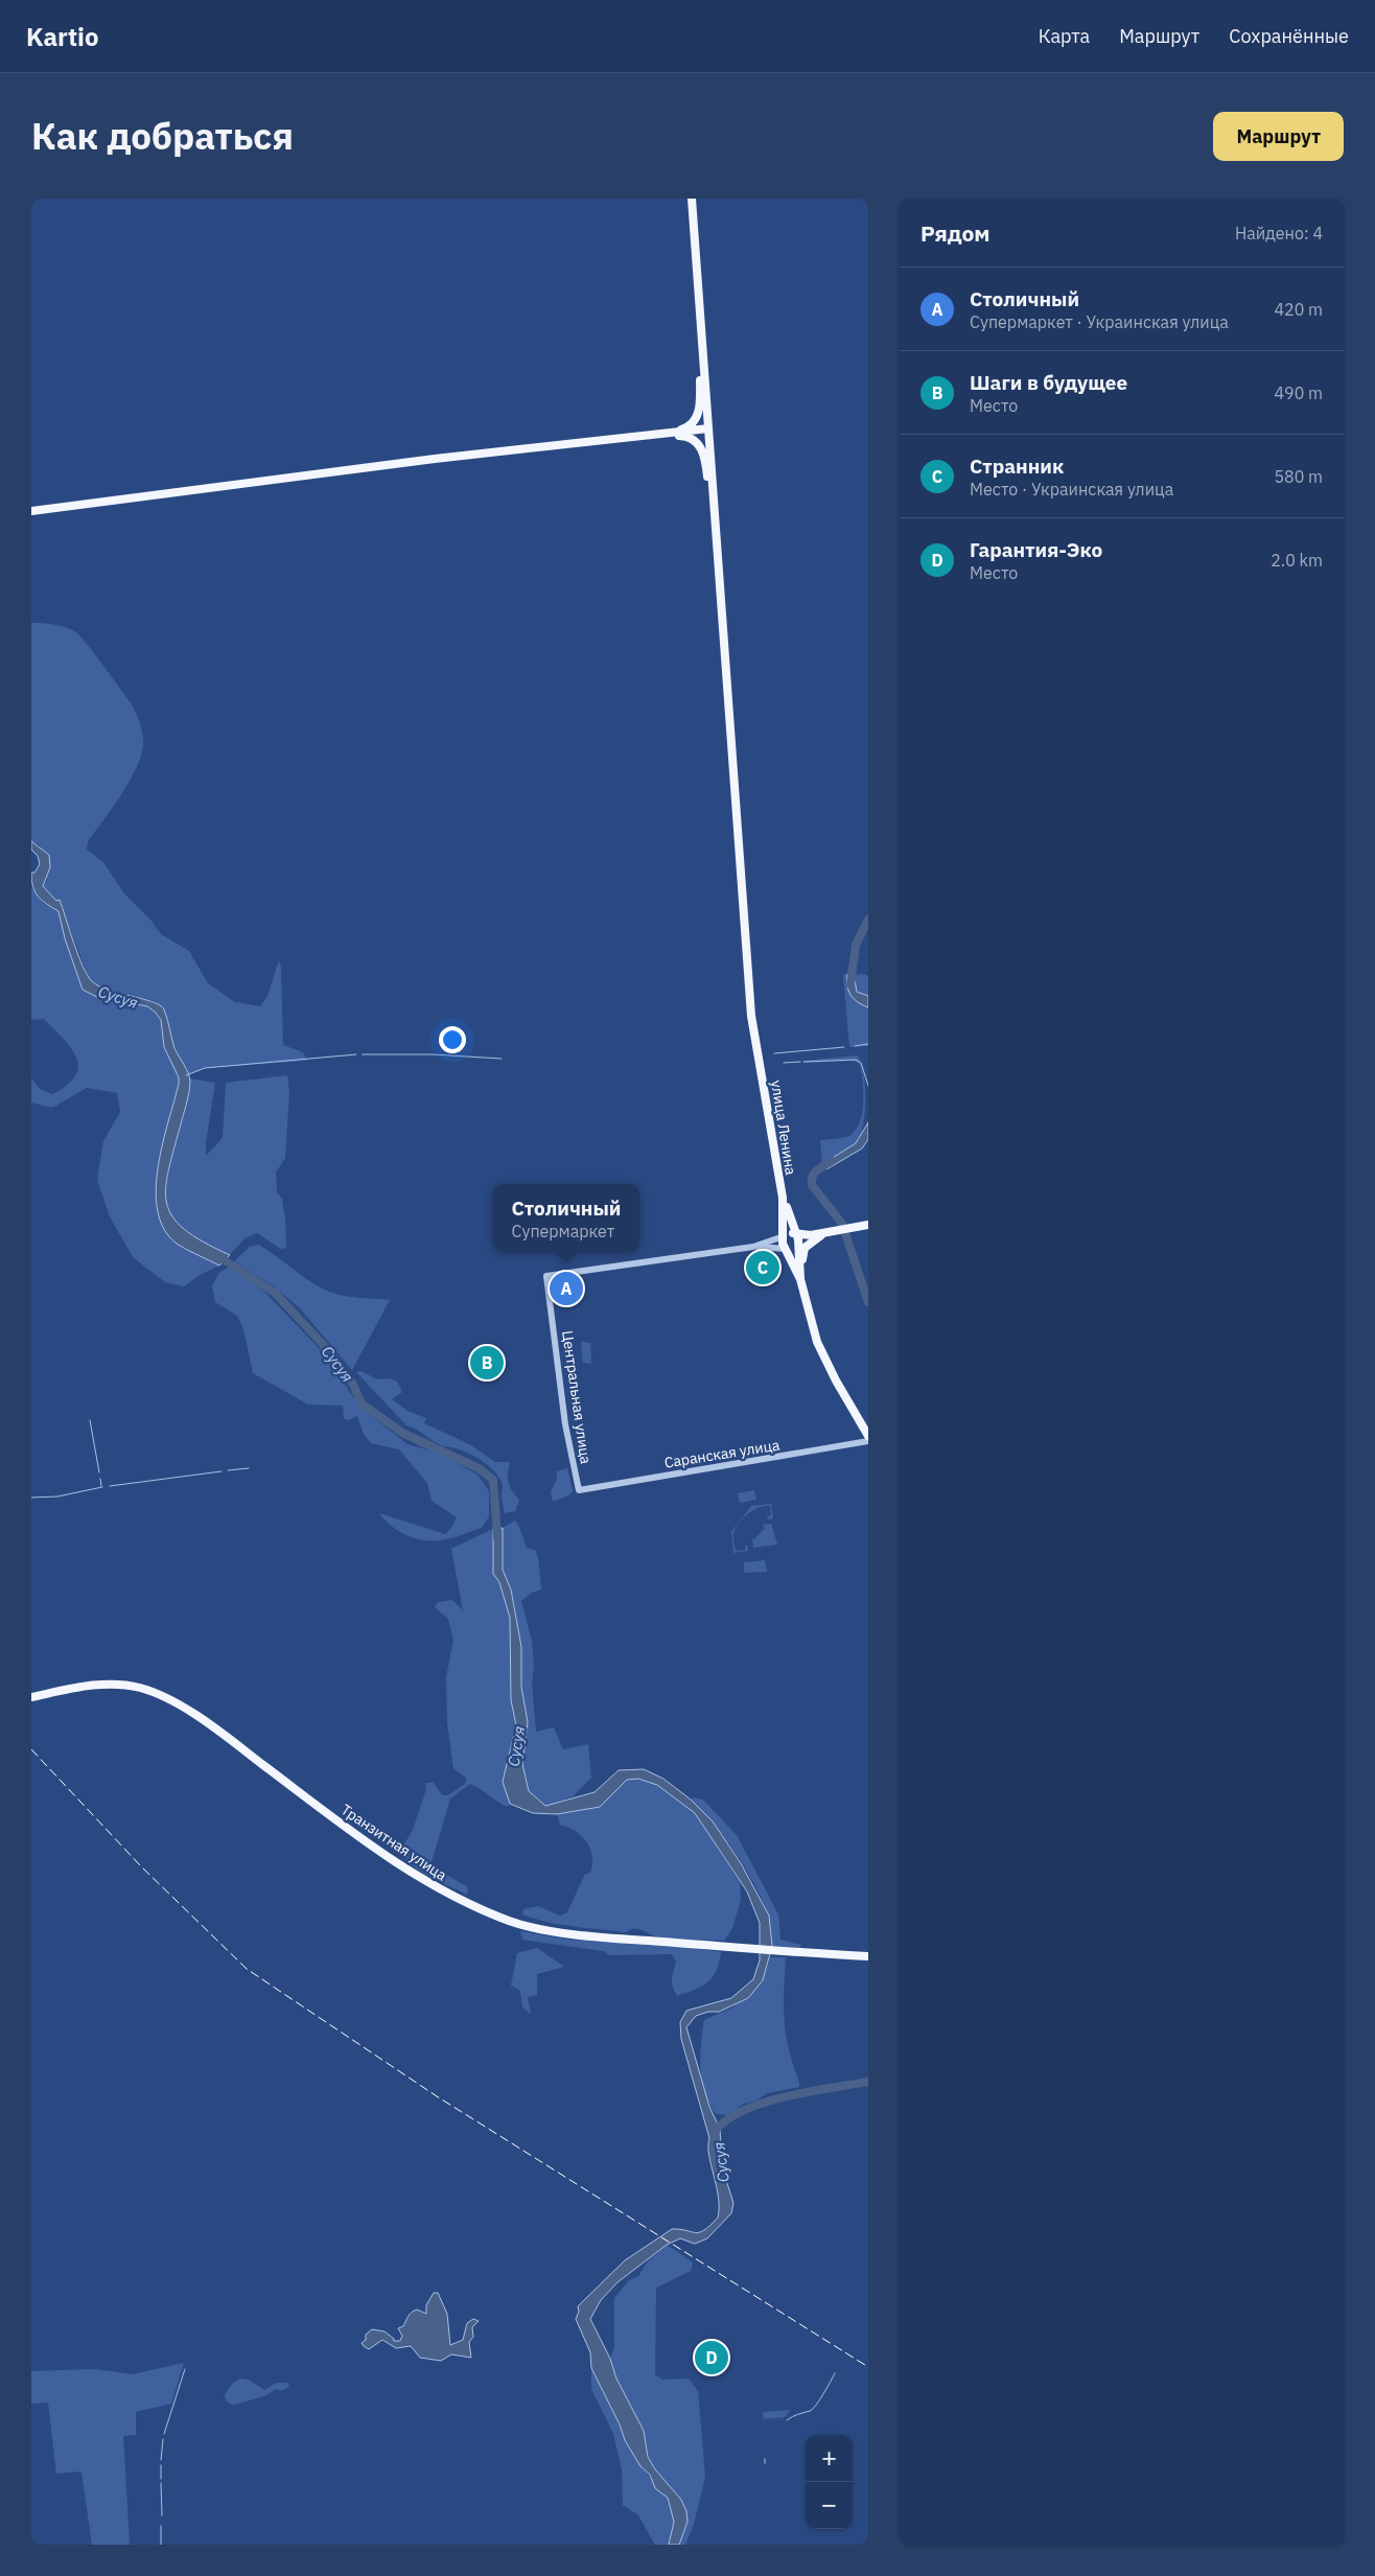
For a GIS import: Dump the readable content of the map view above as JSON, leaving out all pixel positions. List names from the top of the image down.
{
  "streets": {
    "main road": ["улица Ленина", "Транзитная улица"],
    "street": ["Центральная улица", "Саранская улица"]
  },
  "crossings": [
    ["Центральная улица", "Саранская улица"]
  ],
  "water": ["Сусуя"],
  "page": {
    "header": "Kartio",
    "nav": ["Карта", "Маршрут", "Сохранённые"],
    "title": "Как добраться",
    "buttons": "Маршрут",
    "heading": ["Рядом", "Найдено: 4"],
    "list": [
      {
        "mark": "A",
        "name": "Столичный",
        "note": "Супермаркет · Украинская улица",
        "value": "420 m"
      },
      {
        "mark": "B",
        "name": "Шаги в будущее",
        "note": "Место",
        "value": "490 m"
      },
      {
        "mark": "C",
        "name": "Странник",
        "note": "Место · Украинская улица",
        "value": "580 m"
      },
      {
        "mark": "D",
        "name": "Гарантия-Эко",
        "note": "Место",
        "value": "2.0 km"
      }
    ],
    "popup": ["Столичный", "Супермаркет"],
    "pins": [
      "C",
      "A",
      "B",
      "D"
    ],
    "map_buttons": ["+", "−"]
  }
}
